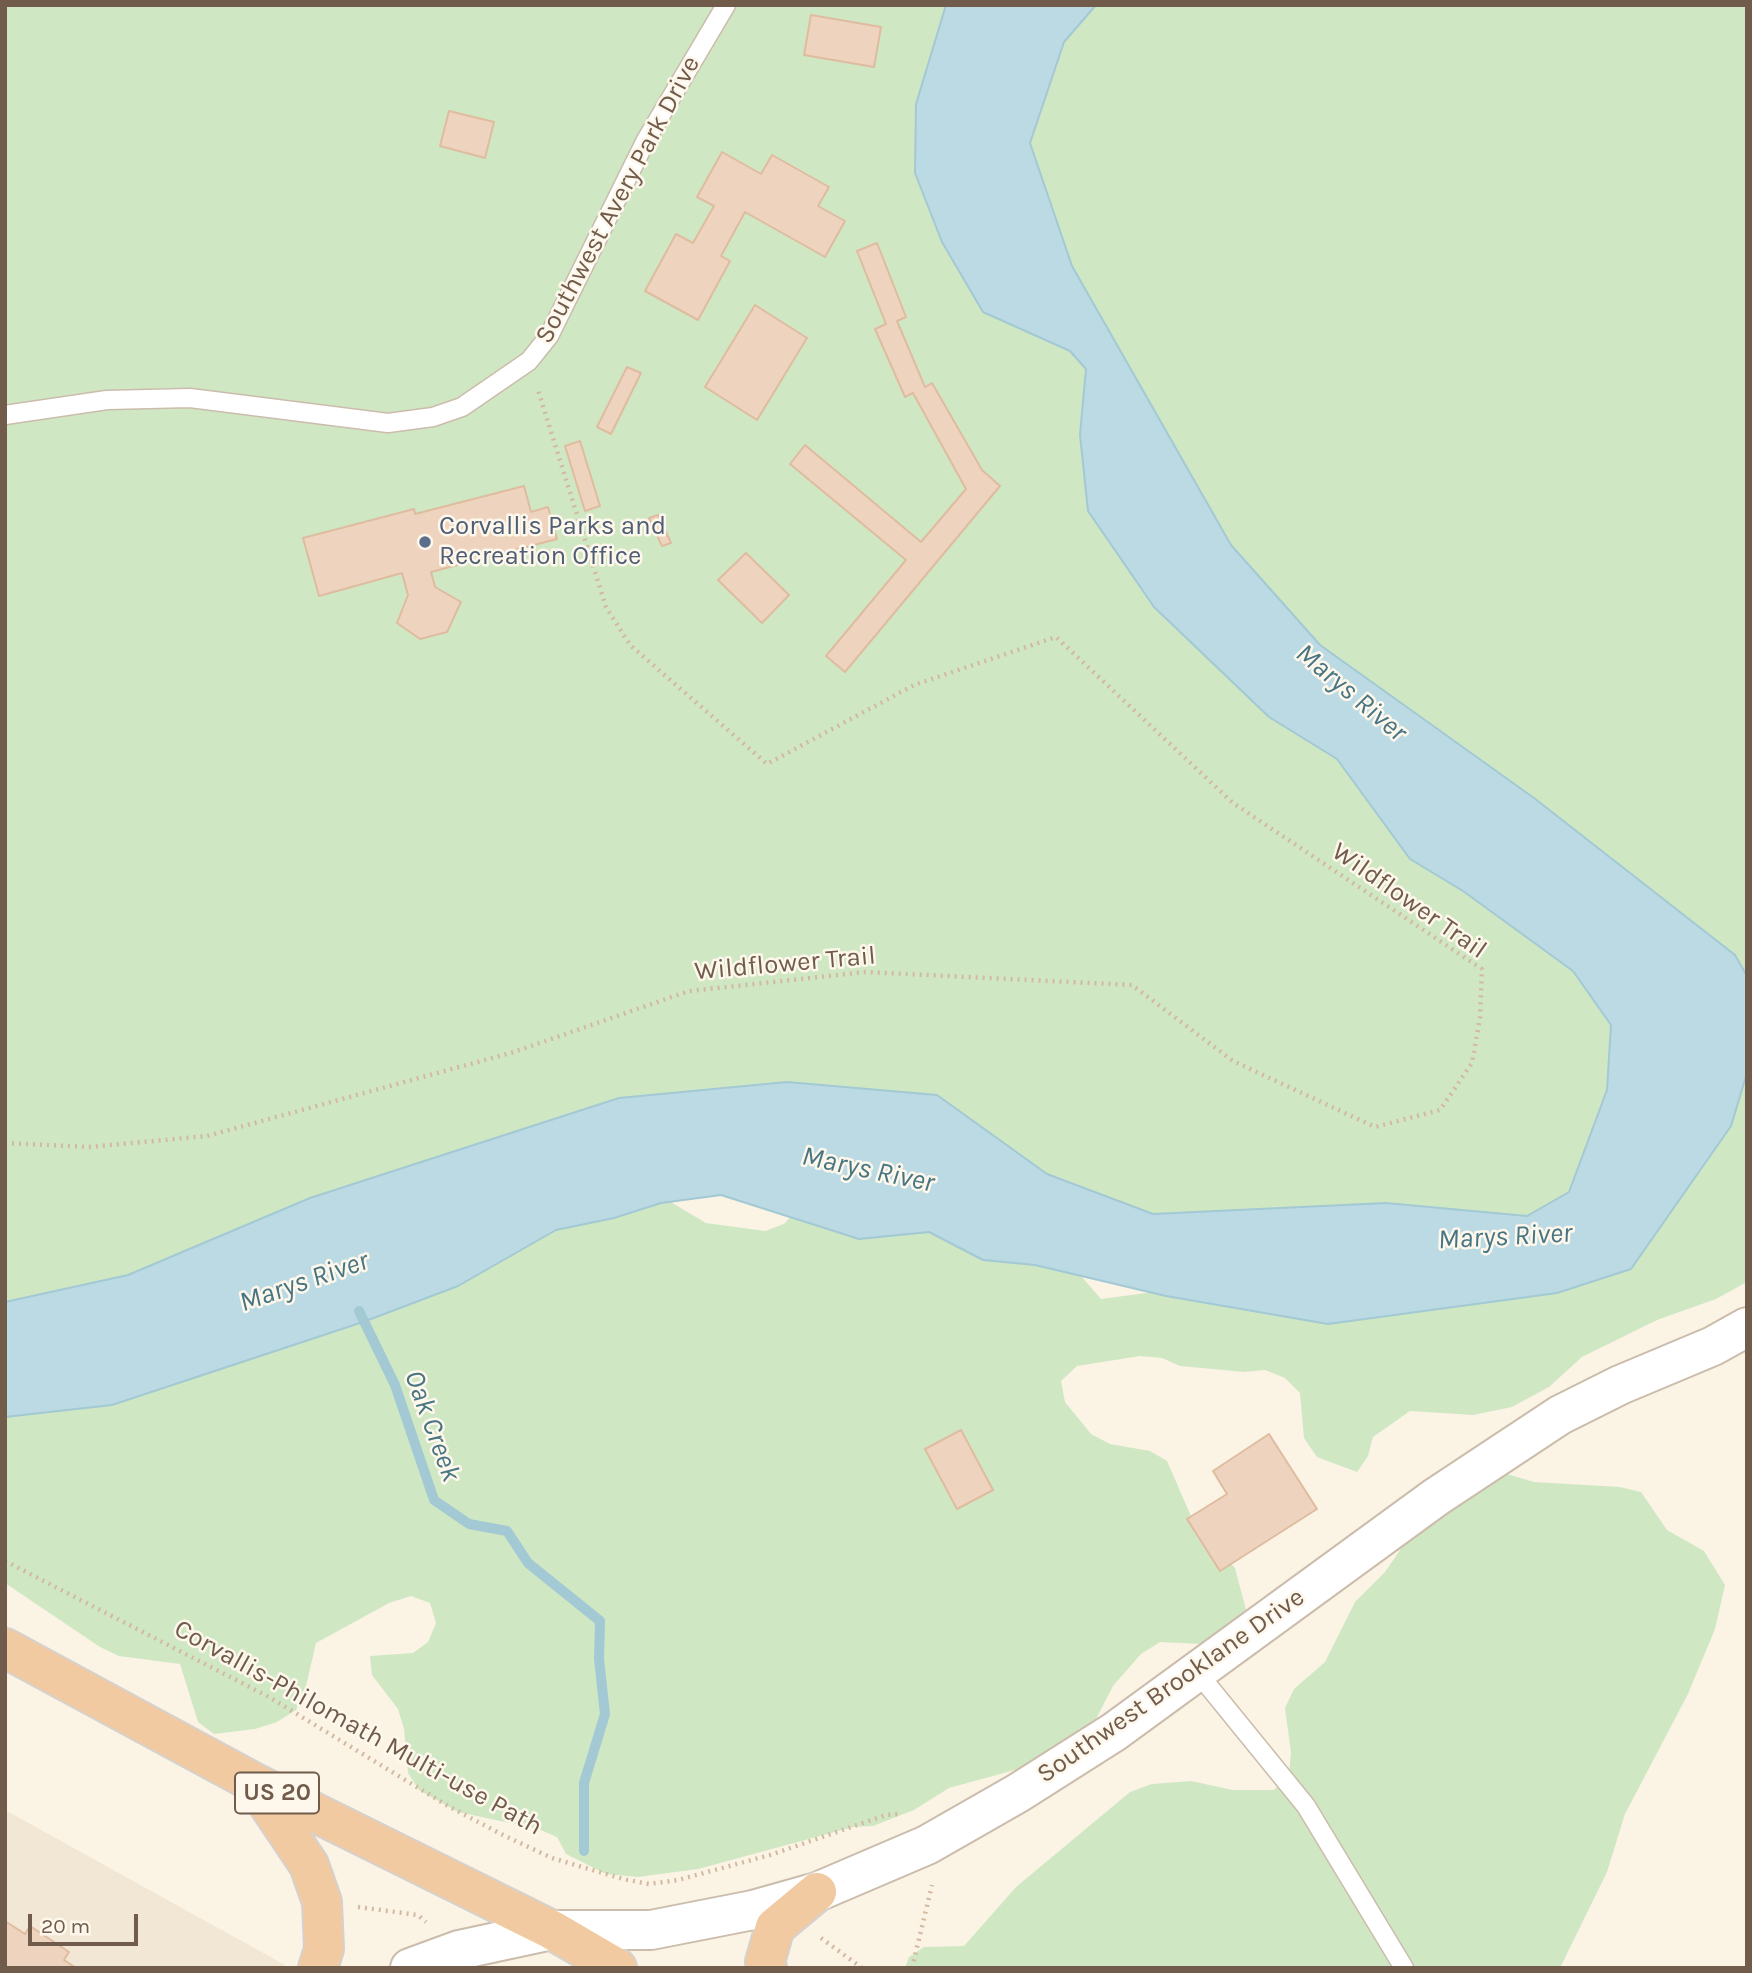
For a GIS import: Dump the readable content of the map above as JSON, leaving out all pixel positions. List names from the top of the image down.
{
  "streets": {
    "highway": ["US 20"],
    "street": ["Southwest Brooklane Drive"],
    "lane": ["Southwest Avery Park Drive"],
    "path": ["Wildflower Trail", "Corvallis-Philomath Multi-use Path"]
  },
  "crossings": [
    ["Southwest Avery Park Drive", "Wildflower Trail"],
    ["Southwest Brooklane Drive", "Corvallis-Philomath Multi-use Path"],
    ["Southwest Brooklane Drive", "US 20"]
  ],
  "water": ["Marys River", "Oak Creek"],
  "places": ["Corvallis Parks and Recreation Office"],
  "scale_bar": "20 m"
}
